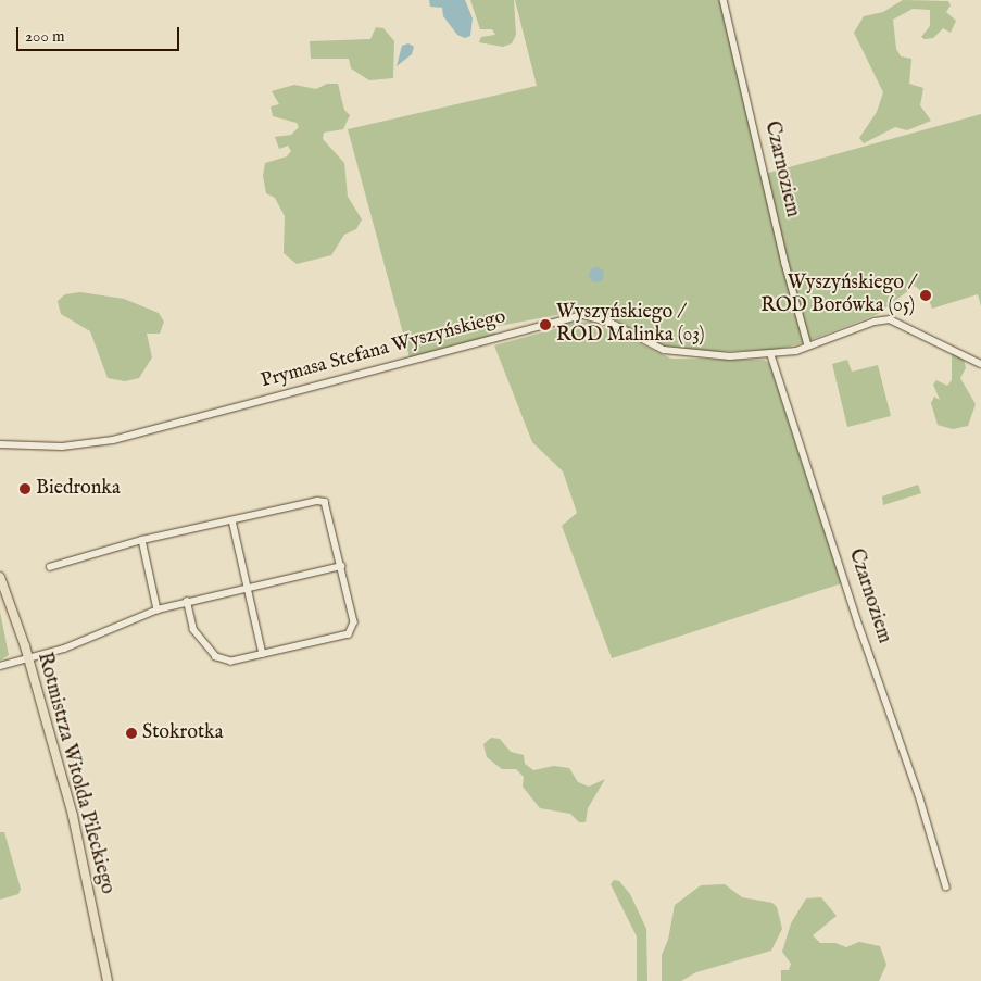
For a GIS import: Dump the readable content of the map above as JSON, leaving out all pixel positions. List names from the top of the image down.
{
  "streets": {
    "main road": ["Rotmistrza Witolda Pileckiego"],
    "street": ["Czarnoziem", "Prymasa Stefana Wyszyńskiego"]
  },
  "crossings": [
    ["Czarnoziem", "Prymasa Stefana Wyszyńskiego"]
  ],
  "places": [
    "Wyszyńskiego / ROD Borówka (05)",
    "Wyszyńskiego / ROD Malinka (03)",
    "Biedronka",
    "Stokrotka"
  ],
  "scale_bar": "200 m"
}
